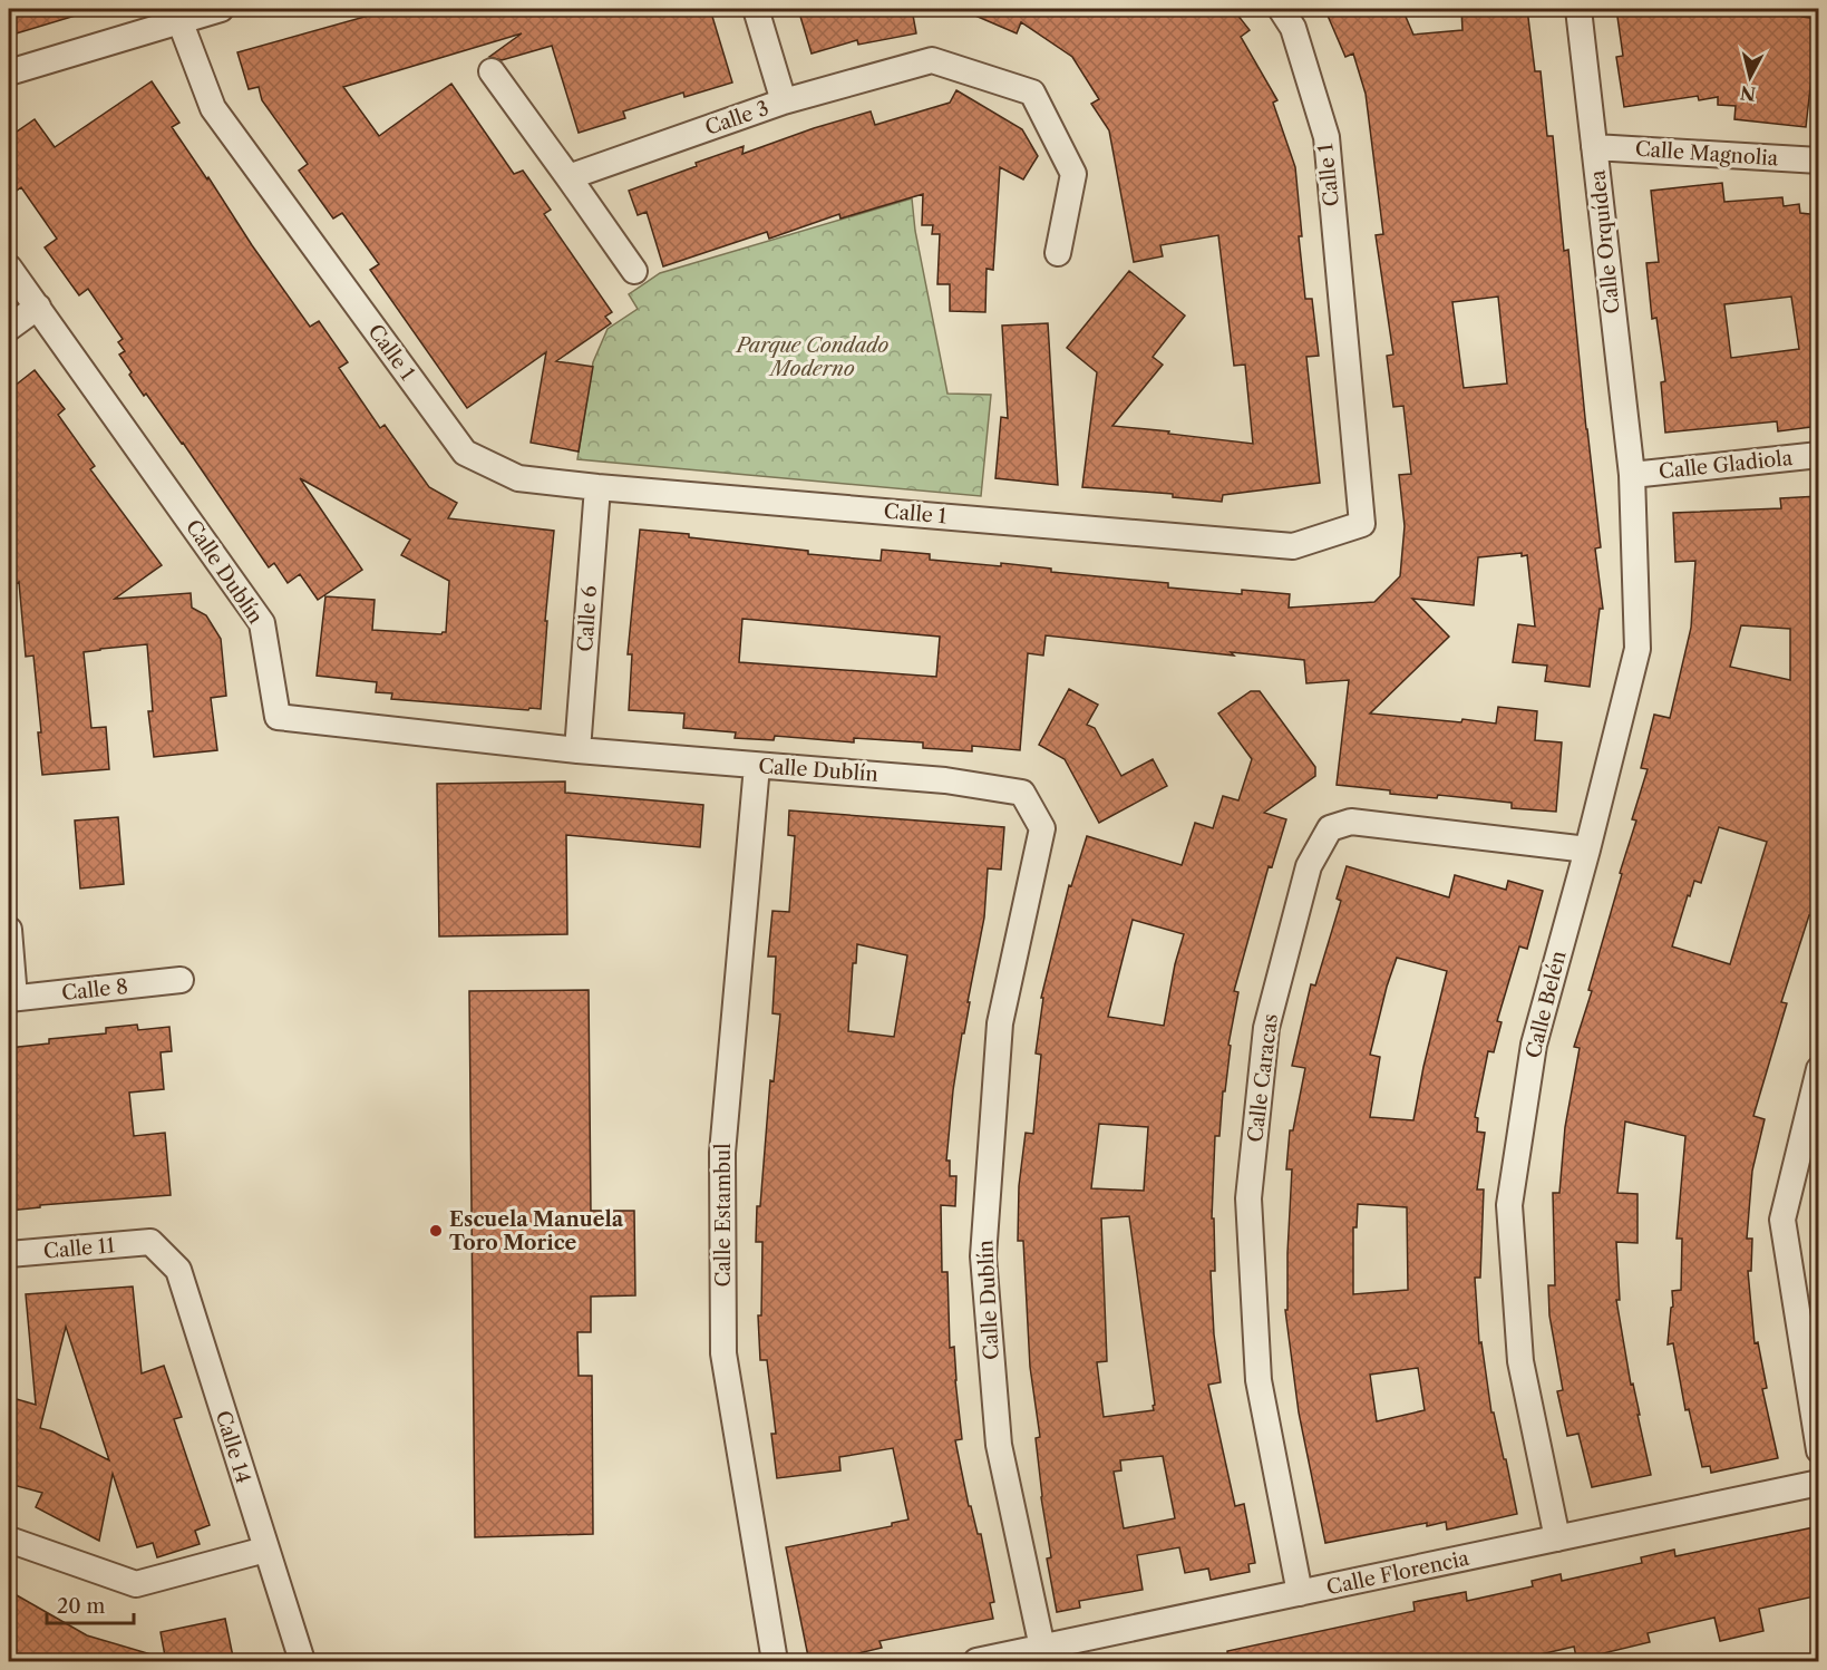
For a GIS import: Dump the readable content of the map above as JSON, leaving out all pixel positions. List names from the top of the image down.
{
  "streets": {
    "street": [
      "Calle 3",
      "Calle Magnolia",
      "Calle 1",
      "Calle Orquídea",
      "Calle Gladiola",
      "Calle Dublín",
      "Calle 6",
      "Calle 8",
      "Calle Belén",
      "Calle Caracas",
      "Calle Estambul",
      "Calle 11",
      "Calle 14",
      "Calle Florencia"
    ]
  },
  "crossings": [
    ["Calle Magnolia", "Calle Orquídea"],
    ["Calle 1", "Calle 6"],
    ["Calle Orquídea", "Calle Gladiola"],
    ["Calle Orquídea", "Calle Belén"],
    ["Calle Gladiola", "Calle Belén"],
    ["Calle Dublín", "Calle 6"],
    ["Calle Dublín", "Calle Estambul"],
    ["Calle Dublín", "Calle Florencia"],
    ["Calle Belén", "Calle Caracas"],
    ["Calle Belén", "Calle Florencia"],
    ["Calle Caracas", "Calle Florencia"],
    ["Calle 11", "Calle 14"]
  ],
  "parks": ["Parque Condado Moderno"],
  "places": ["Escuela Manuela Toro Morice"],
  "scale_bar": "20 m",
  "north": "bottom"
}
